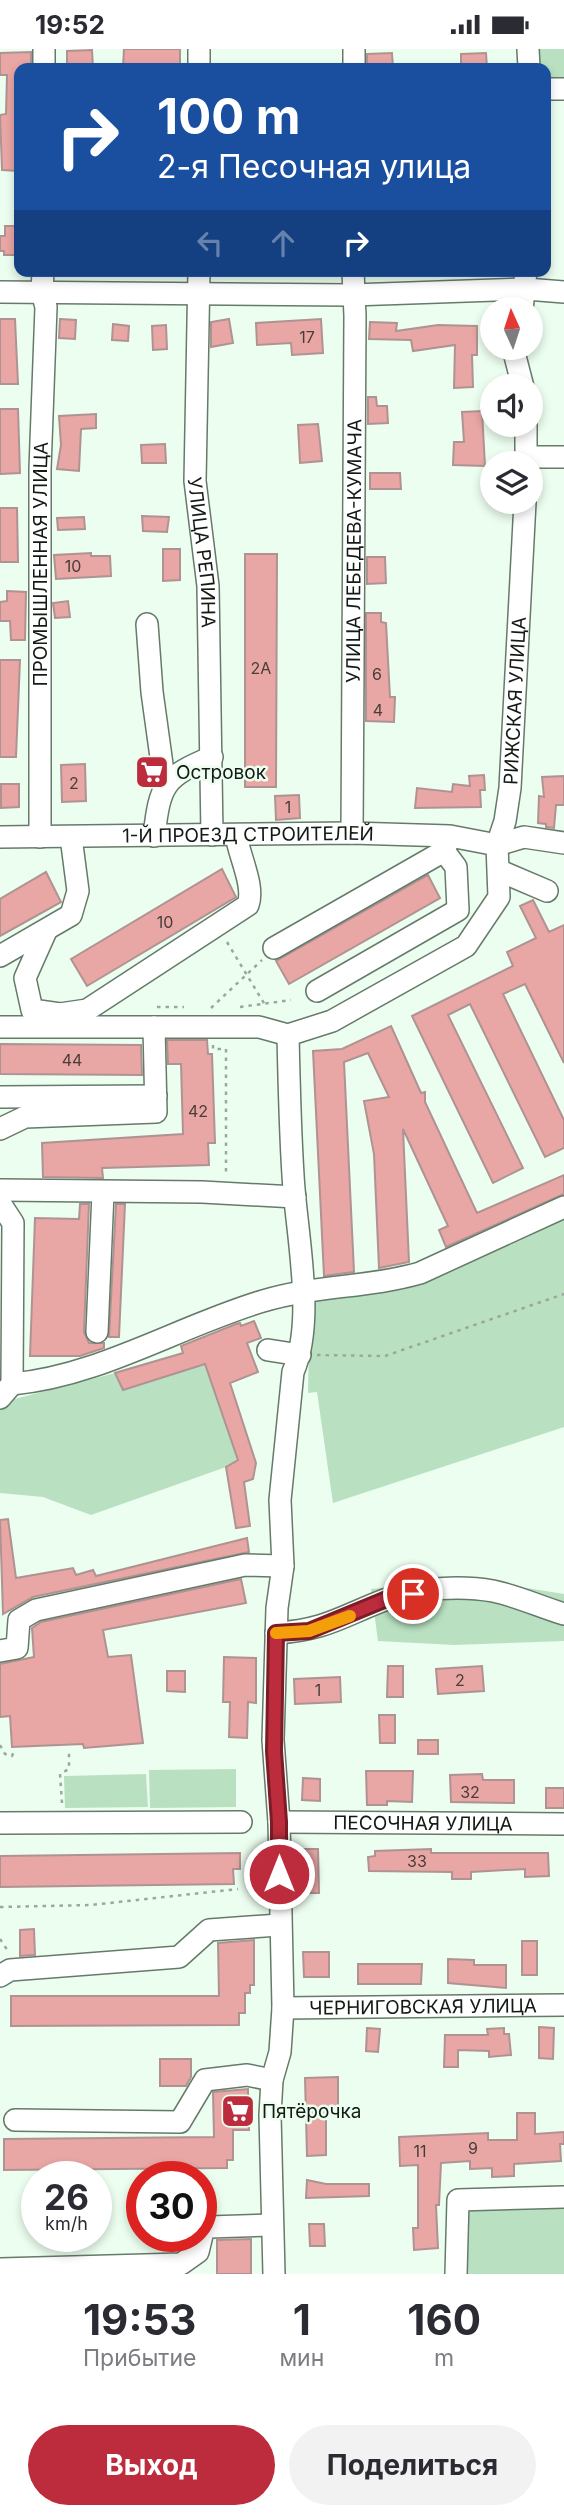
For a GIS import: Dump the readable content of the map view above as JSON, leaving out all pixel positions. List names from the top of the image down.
{
  "streets": {
    "street": [
      "УЛИЦА ЛЕБЕДЕВА-КУМАЧА",
      "УЛИЦА РЕПИНА",
      "ПРОМЫШЛЕННАЯ УЛИЦА",
      "РИЖСКАЯ УЛИЦА",
      "1-Й ПРОЕЗД СТРОИТЕЛЕЙ",
      "ПЕСОЧНАЯ УЛИЦА",
      "ЧЕРНИГОВСКАЯ УЛИЦА"
    ]
  },
  "crossings": [
    ["УЛИЦА ЛЕБЕДЕВА-КУМАЧА", "1-Й ПРОЕЗД СТРОИТЕЛЕЙ"],
    ["УЛИЦА РЕПИНА", "1-Й ПРОЕЗД СТРОИТЕЛЕЙ"],
    ["ПРОМЫШЛЕННАЯ УЛИЦА", "1-Й ПРОЕЗД СТРОИТЕЛЕЙ"],
    ["РИЖСКАЯ УЛИЦА", "1-Й ПРОЕЗД СТРОИТЕЛЕЙ"]
  ],
  "places": {
    "supermarket": ["Островок", "Пятёрочка"]
  },
  "house_numbers": [
    "17",
    "10",
    "2А",
    "6",
    "4",
    "2",
    "1",
    "10",
    "44",
    "42",
    "2",
    "1",
    "32",
    "33",
    "9",
    "11"
  ],
  "north": "top",
  "page": {
    "status": "19:52",
    "turn": ["100 m", "2-я Песочная улица"],
    "speed": "26 km/h",
    "limit": "30",
    "eta": [
      "19:53",
      "Прибытие",
      "1",
      "мин",
      "160",
      "m"
    ],
    "buttons": ["Выход", "Поделиться"]
  }
}
